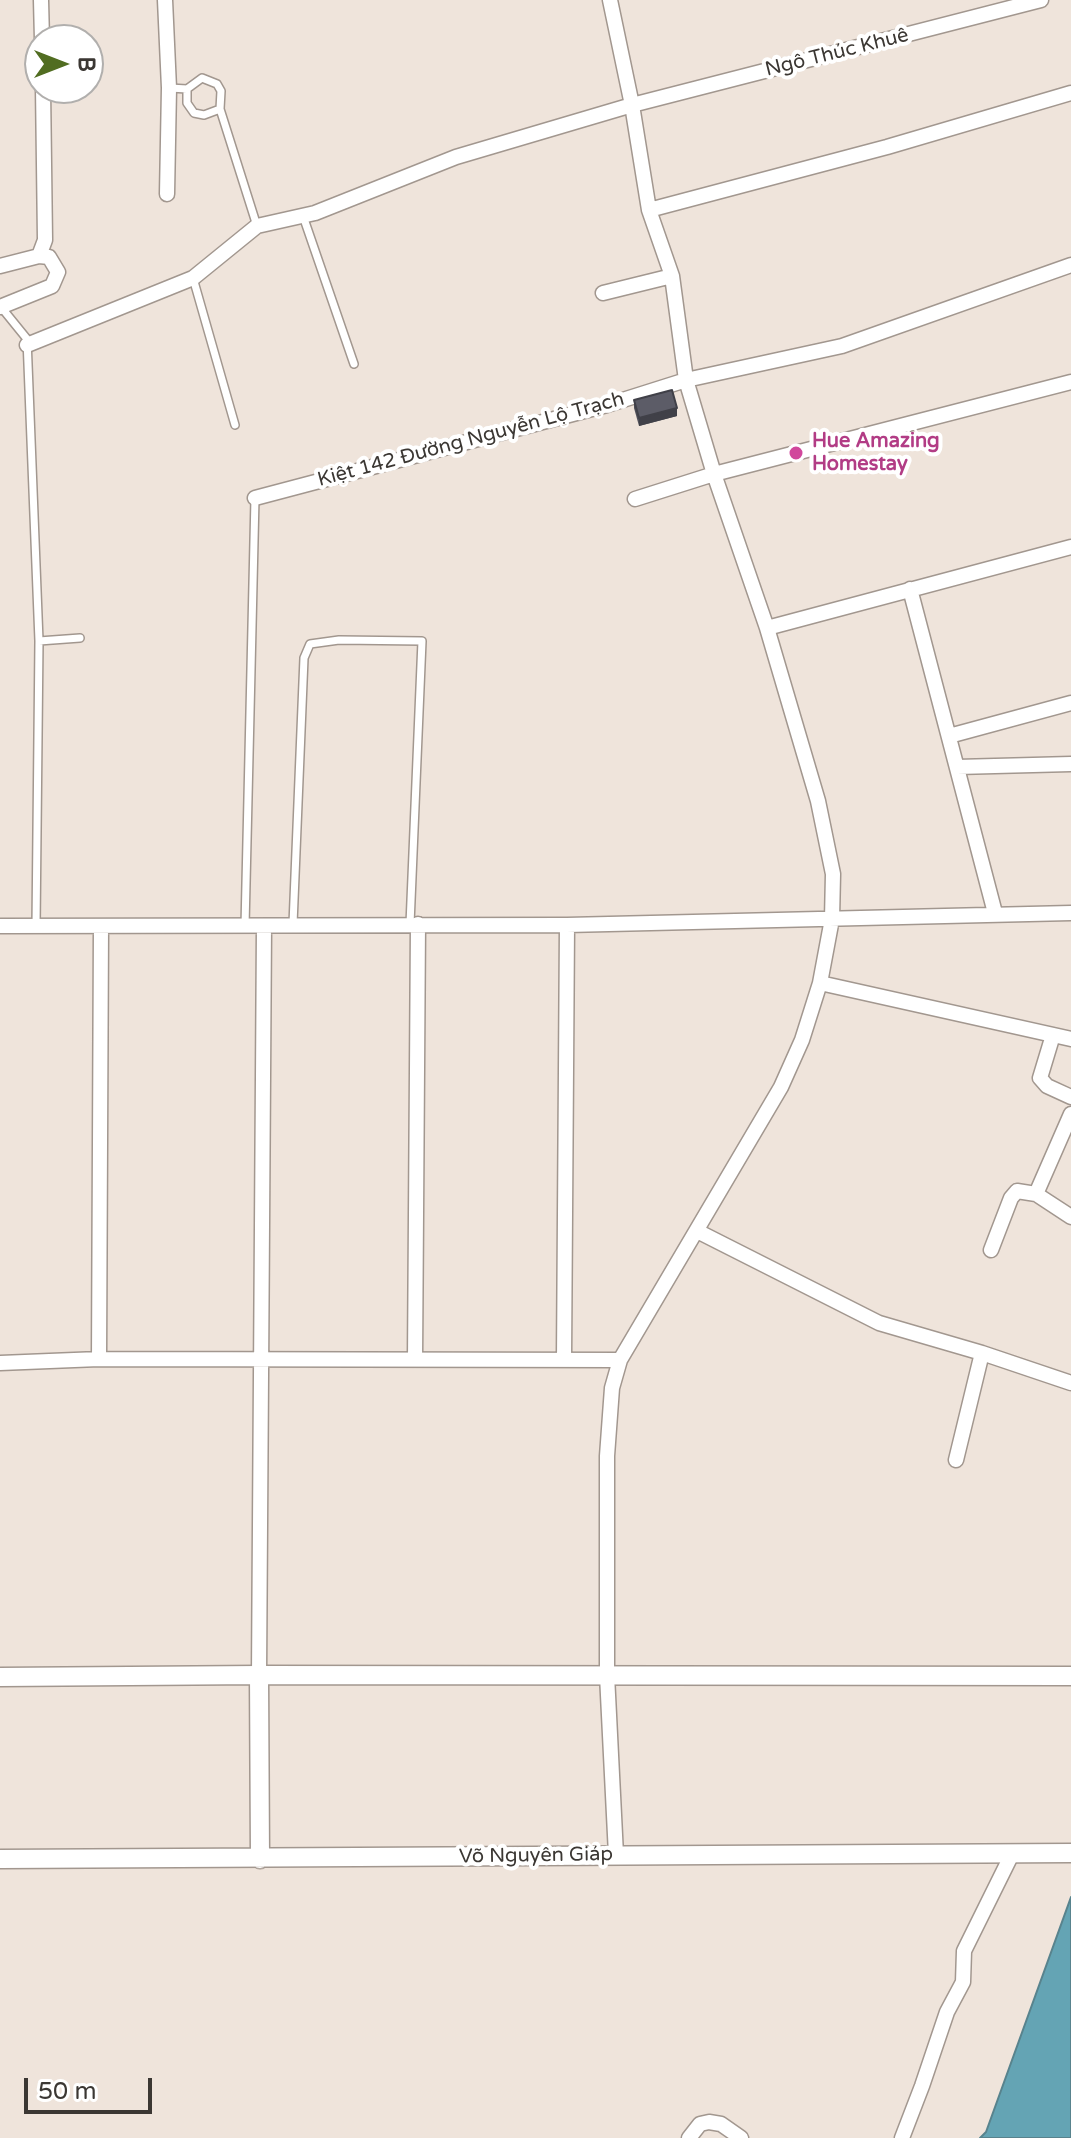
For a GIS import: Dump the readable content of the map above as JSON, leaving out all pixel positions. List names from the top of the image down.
{
  "streets": {
    "street": ["Ngô Thúc Khuê", "Kiệt 142 Đường Nguyễn Lộ Trạch", "Võ Nguyên Giáp"]
  },
  "places": ["Hue Amazing Homestay"],
  "scale_bar": "50 m",
  "north": "right"
}
